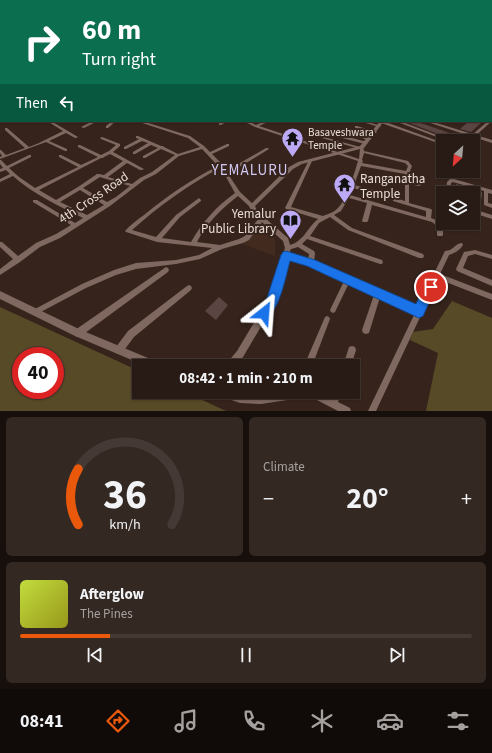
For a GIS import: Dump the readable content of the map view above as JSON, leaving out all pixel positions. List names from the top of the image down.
{
  "streets": {
    "street": ["4th Cross Road"]
  },
  "districts": ["YEMALURU"],
  "places": {
    "temple": ["Basaveshwara Temple", "Ranganatha Temple"],
    "library": ["Yemalur Public Library"]
  },
  "north": "bottom left",
  "page": {
    "turn": ["60 m", "Turn right"],
    "then": "Then",
    "limit": "40",
    "trip": "08:42 · 1 min · 210 m",
    "tile": "Climate",
    "heat": ["−", "20°", "+"],
    "song": ["Afterglow", "The Pines"],
    "tabs": "08:41",
    "gauge": ["36", "km/h"]
  }
}
